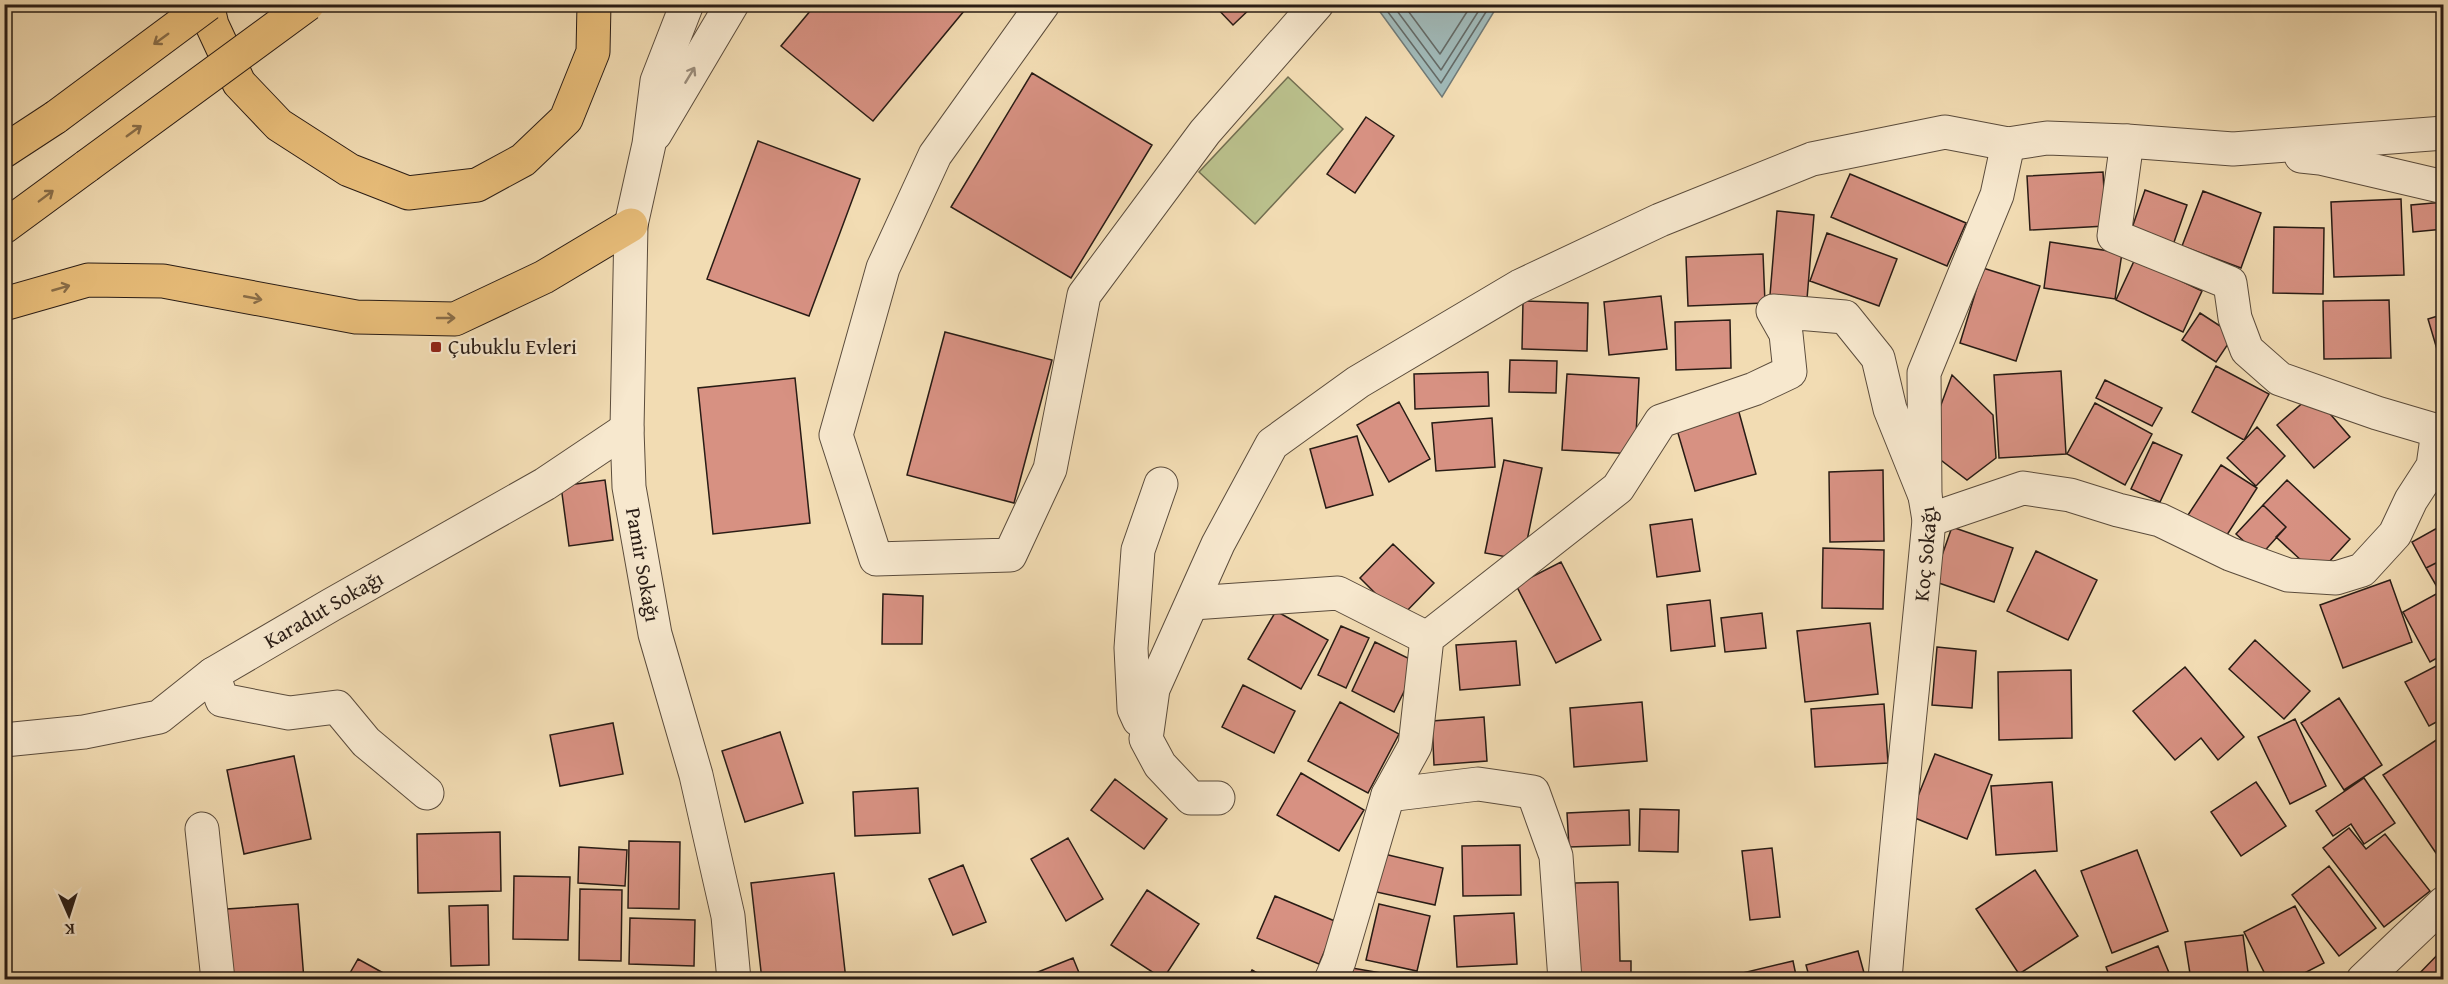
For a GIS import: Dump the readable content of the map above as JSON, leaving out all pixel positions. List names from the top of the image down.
{
  "streets": {
    "street": ["Koç Sokağı", "Pamir Sokağı", "Karadut Sokağı"]
  },
  "crossings": [
    ["Pamir Sokağı", "Karadut Sokağı"]
  ],
  "places": {
    "transit": ["Çubuklu Evleri"]
  },
  "north": "bottom"
}
